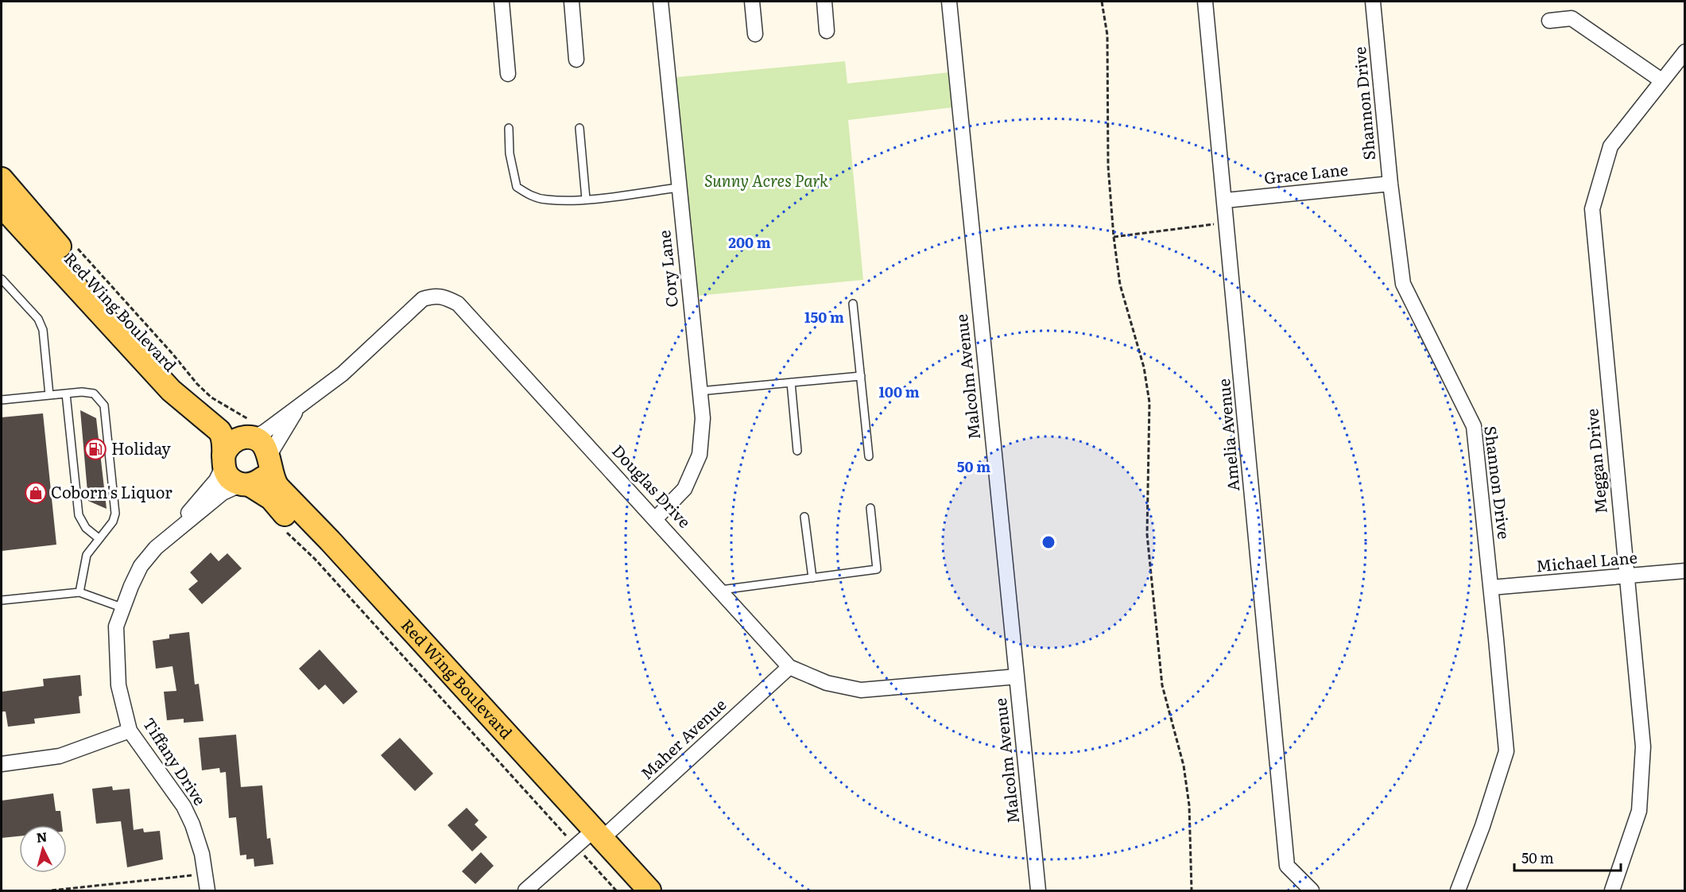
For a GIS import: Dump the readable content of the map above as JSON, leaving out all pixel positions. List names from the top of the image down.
{
  "streets": {
    "main road": ["Red Wing Boulevard"],
    "street": [
      "Shannon Drive",
      "Grace Lane",
      "Cory Lane",
      "Malcolm Avenue",
      "Amelia Avenue",
      "Meggan Drive",
      "Douglas Drive",
      "Michael Lane",
      "Maher Avenue",
      "Tiffany Drive"
    ]
  },
  "crossings": [
    ["Shannon Drive", "Grace Lane"],
    ["Shannon Drive", "Michael Lane"],
    ["Grace Lane", "Amelia Avenue"],
    ["Cory Lane", "Douglas Drive"],
    ["Red Wing Boulevard", "Douglas Drive"],
    ["Red Wing Boulevard", "Maher Avenue"],
    ["Malcolm Avenue", "Douglas Drive"],
    ["Meggan Drive", "Michael Lane"],
    ["Douglas Drive", "Maher Avenue"]
  ],
  "parks": ["Sunny Acres Park"],
  "places": {
    "fuel station": ["Holiday"],
    "shop": ["Coborn's Liquor"]
  },
  "scale_bar": "50 m",
  "north": "top",
  "rings": [
    "200 m",
    "150 m",
    "100 m",
    "50 m"
  ]
}
